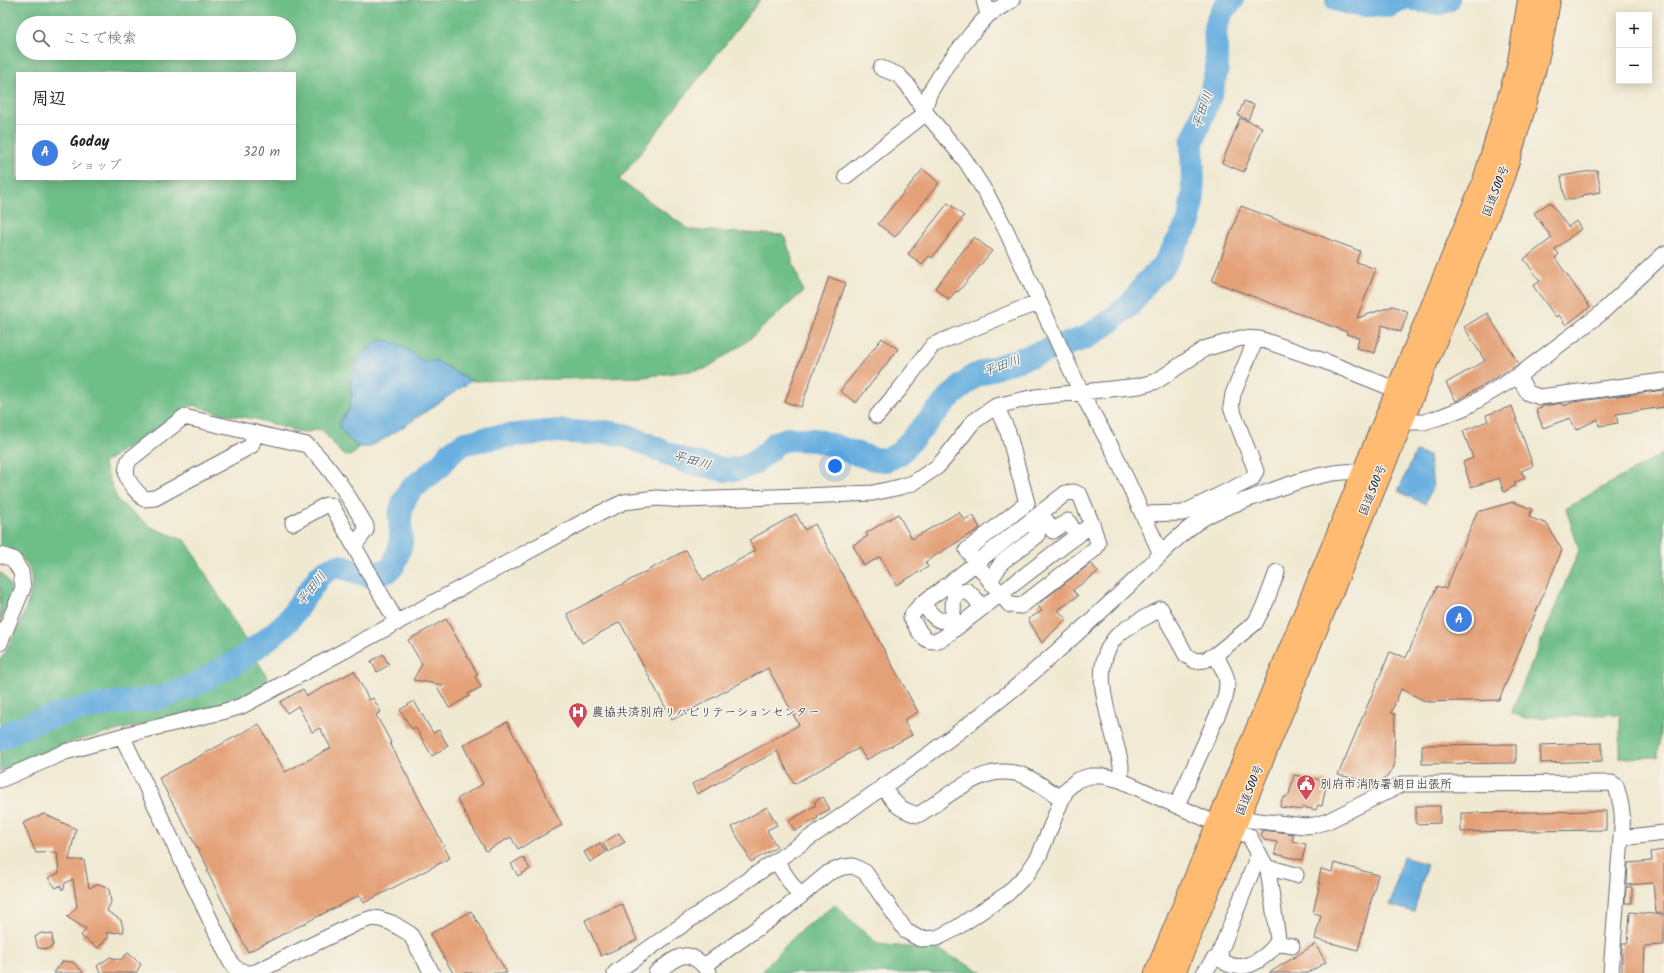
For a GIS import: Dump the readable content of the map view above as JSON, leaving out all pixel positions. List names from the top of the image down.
{
  "streets": {
    "highway": ["国道500号"]
  },
  "water": ["平田川"],
  "places": {
    "hospital": ["農協共済別府リハビリテーションセンター"],
    "public building": ["別府市消防署朝日出張所"]
  },
  "page": {
    "map_buttons": ["+", "−"],
    "search": "ここで検索",
    "heading": "周辺",
    "list": [
      {
        "mark": "A",
        "name": "Goday",
        "note": "ショップ",
        "value": "320 m"
      }
    ],
    "pins": "A"
  }
}
